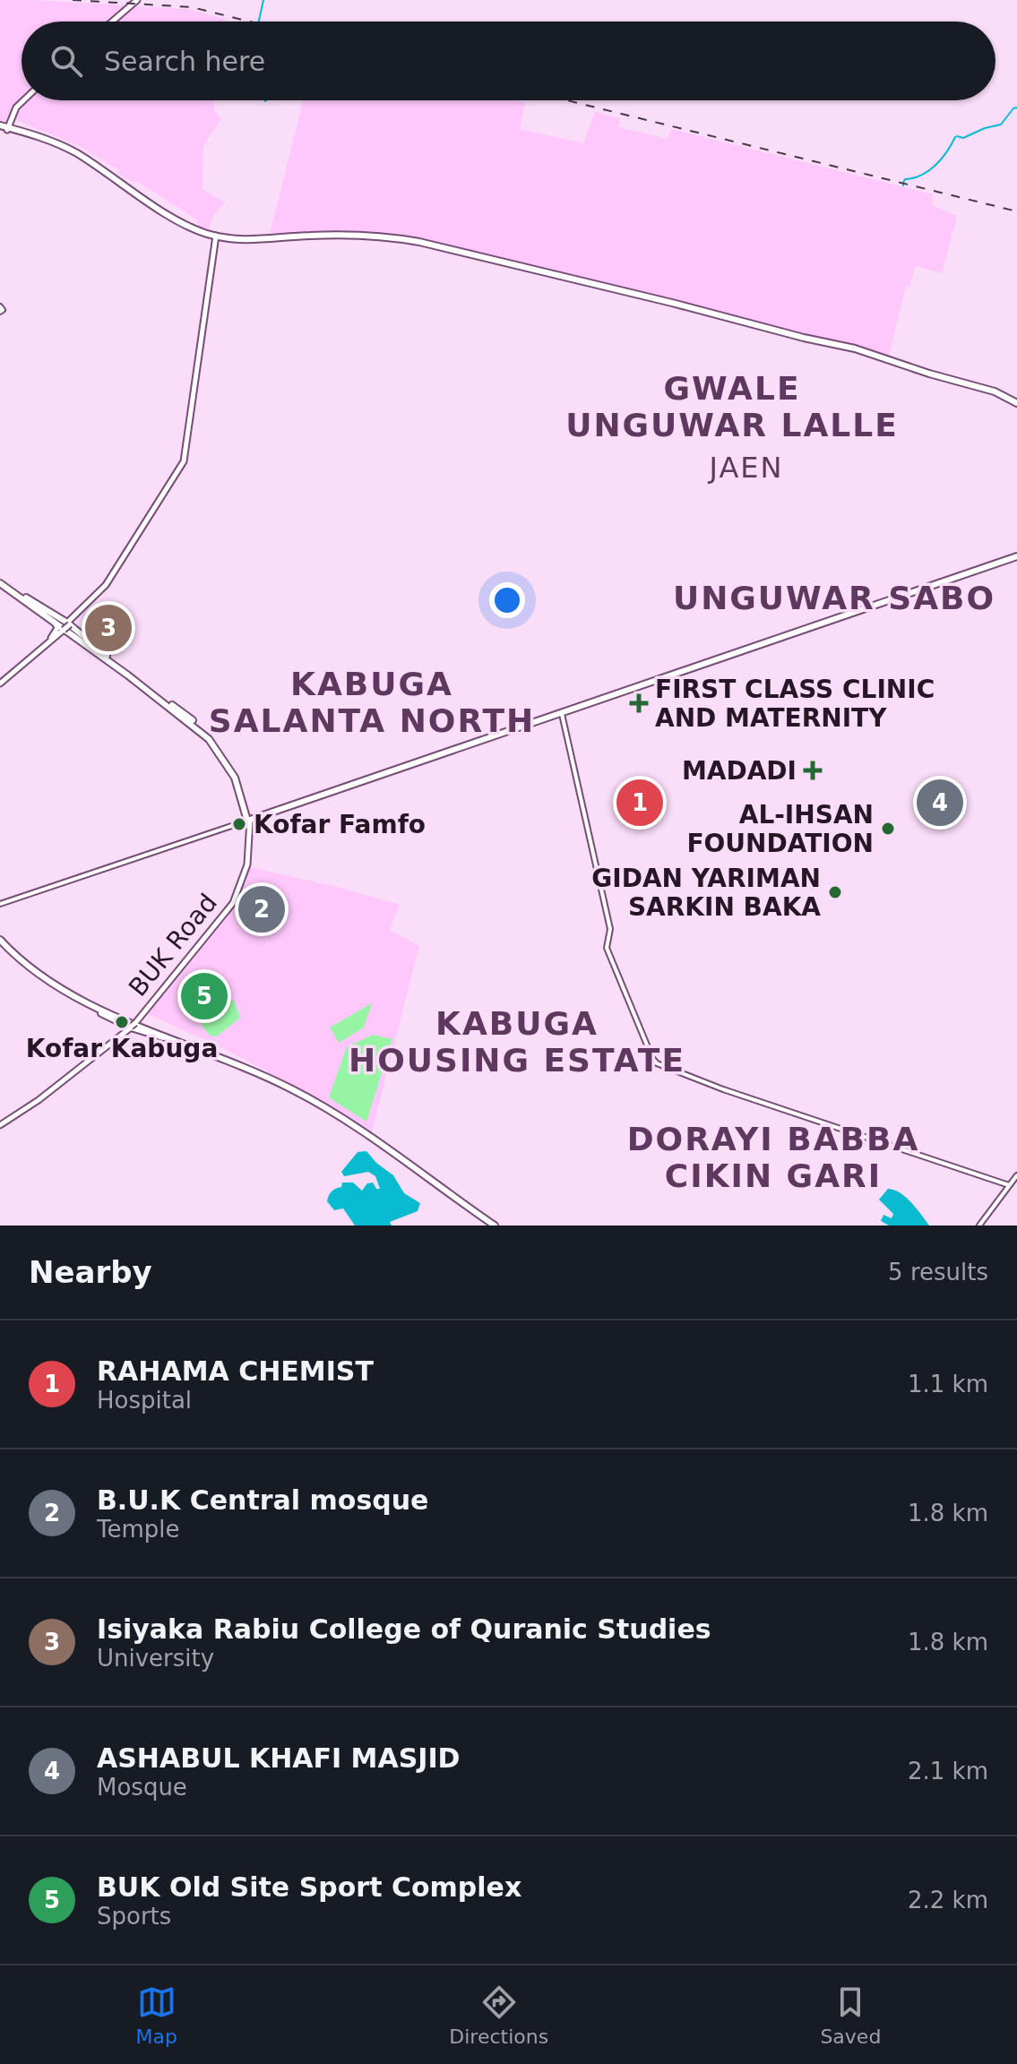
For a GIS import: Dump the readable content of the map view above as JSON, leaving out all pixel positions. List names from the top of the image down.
{
  "streets": {
    "main road": ["BUK Road"]
  },
  "districts": [
    "GWALE UNGUWAR LALLE",
    "JAEN",
    "UNGUWAR SABO",
    "KABUGA SALANTA NORTH",
    "KABUGA HOUSING ESTATE",
    "DORAYI BABBA CIKIN GARI"
  ],
  "places": {
    "health": ["FIRST CLASS CLINIC AND MATERNITY", "MADADI"],
    "other": [
      "Kofar Famfo",
      "AL-IHSAN FOUNDATION",
      "GIDAN YARIMAN SARKIN BAKA",
      "Kofar Kabuga"
    ]
  },
  "page": {
    "search": "Search here",
    "pins": [
      "3",
      "1",
      "4",
      "2",
      "5"
    ],
    "heading": ["Nearby", "5 results"],
    "list": [
      {
        "mark": "1",
        "name": "RAHAMA CHEMIST",
        "note": "Hospital",
        "value": "1.1 km"
      },
      {
        "mark": "2",
        "name": "B.U.K Central mosque",
        "note": "Temple",
        "value": "1.8 km"
      },
      {
        "mark": "3",
        "name": "Isiyaka Rabiu College of Quranic Studies",
        "note": "University",
        "value": "1.8 km"
      },
      {
        "mark": "4",
        "name": "ASHABUL KHAFI MASJID",
        "note": "Mosque",
        "value": "2.1 km"
      },
      {
        "mark": "5",
        "name": "BUK Old Site Sport Complex",
        "note": "Sports",
        "value": "2.2 km"
      }
    ],
    "nav": ["Map", "Directions", "Saved"]
  }
}
